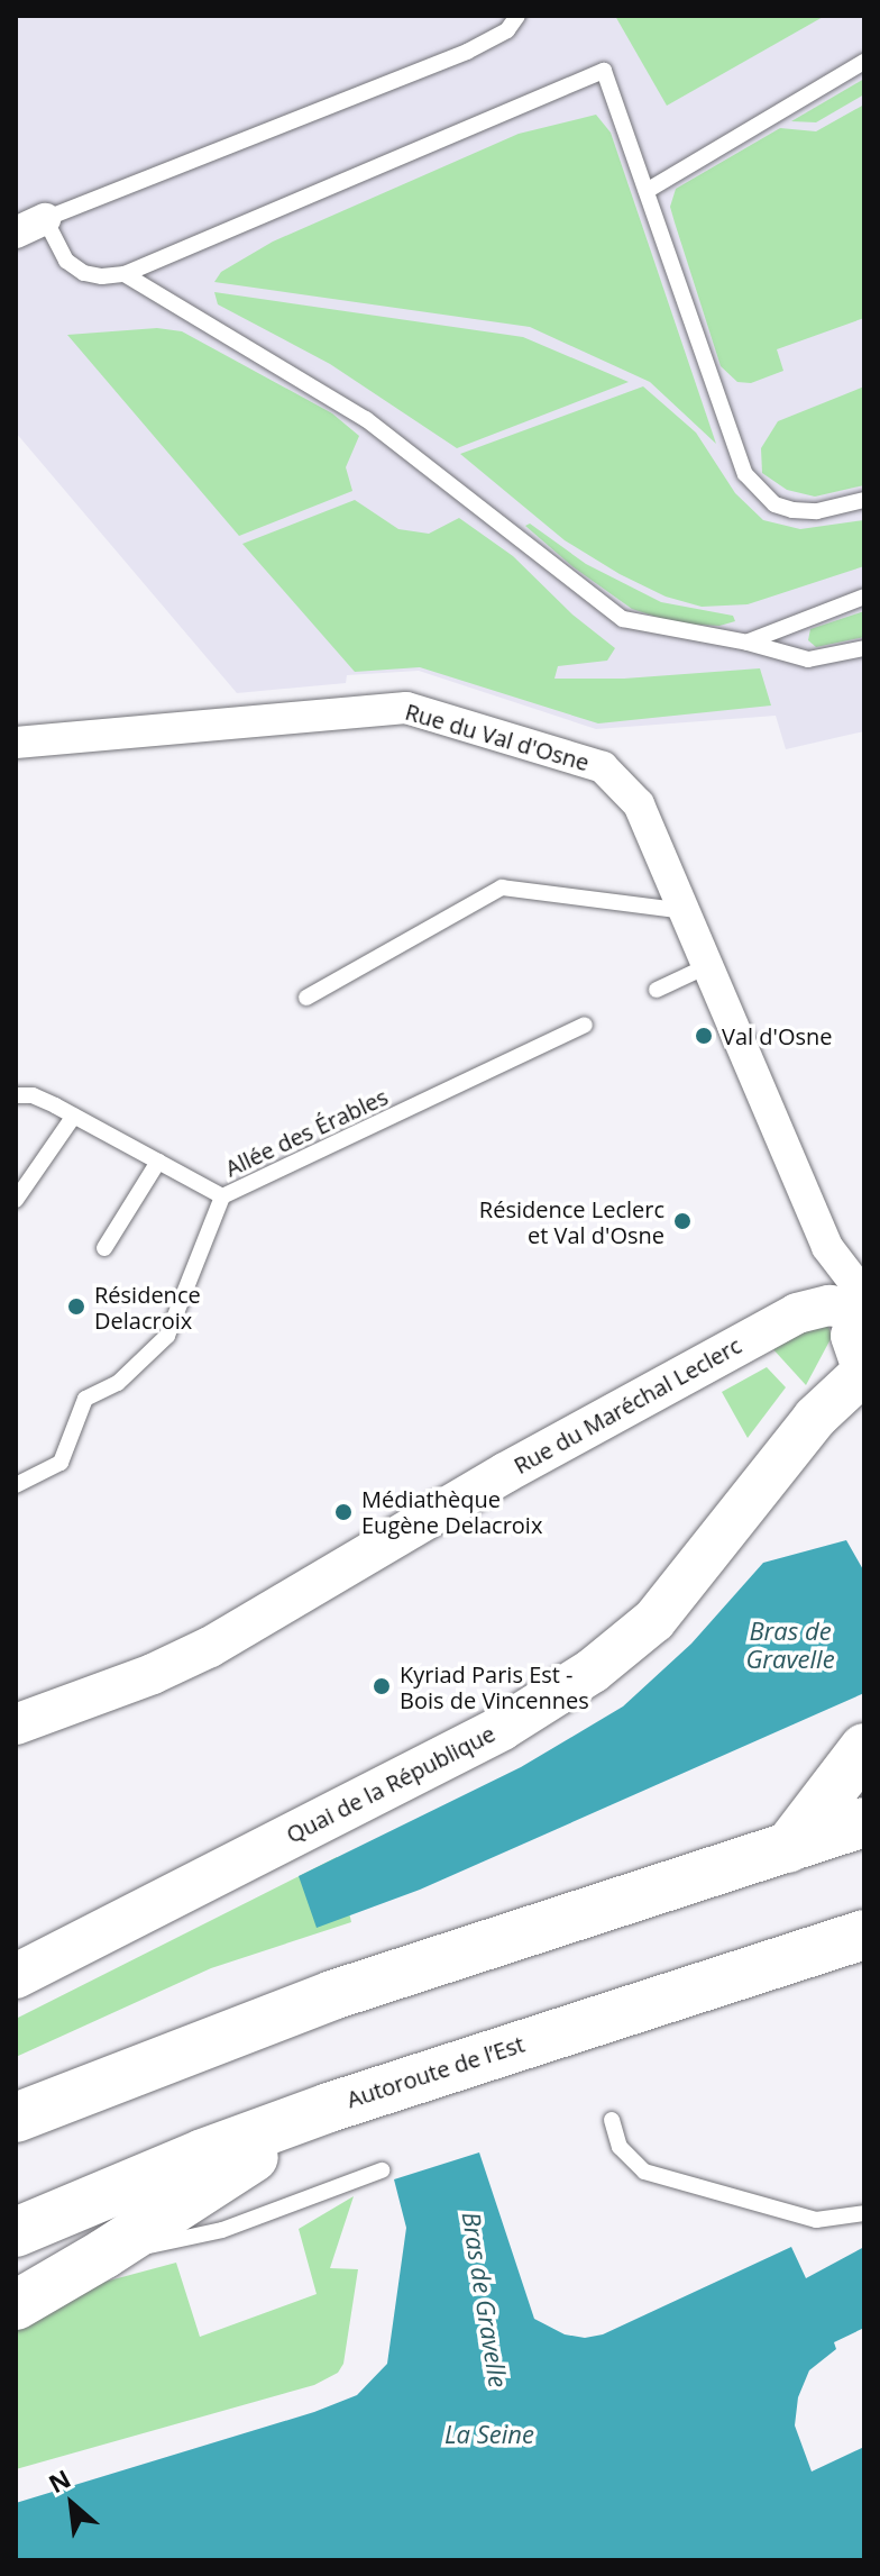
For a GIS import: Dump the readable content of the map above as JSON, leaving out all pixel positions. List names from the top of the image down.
{
  "streets": {
    "highway": ["Autoroute de l’Est"],
    "main road": ["Quai de la République"],
    "street": ["Rue du Val d'Osne", "Rue du Maréchal Leclerc"],
    "lane": ["Allée des Érables"]
  },
  "crossings": [
    ["Rue du Val d'Osne", "Rue du Maréchal Leclerc"]
  ],
  "water": ["Bras de Gravelle", "La Seine"],
  "places": [
    "Val d'Osne",
    "Résidence Leclerc et Val d'Osne",
    "Résidence Delacroix",
    "Médiathèque Eugène Delacroix",
    "Kyriad Paris Est - Bois de Vincennes"
  ],
  "north": "top left"
}
